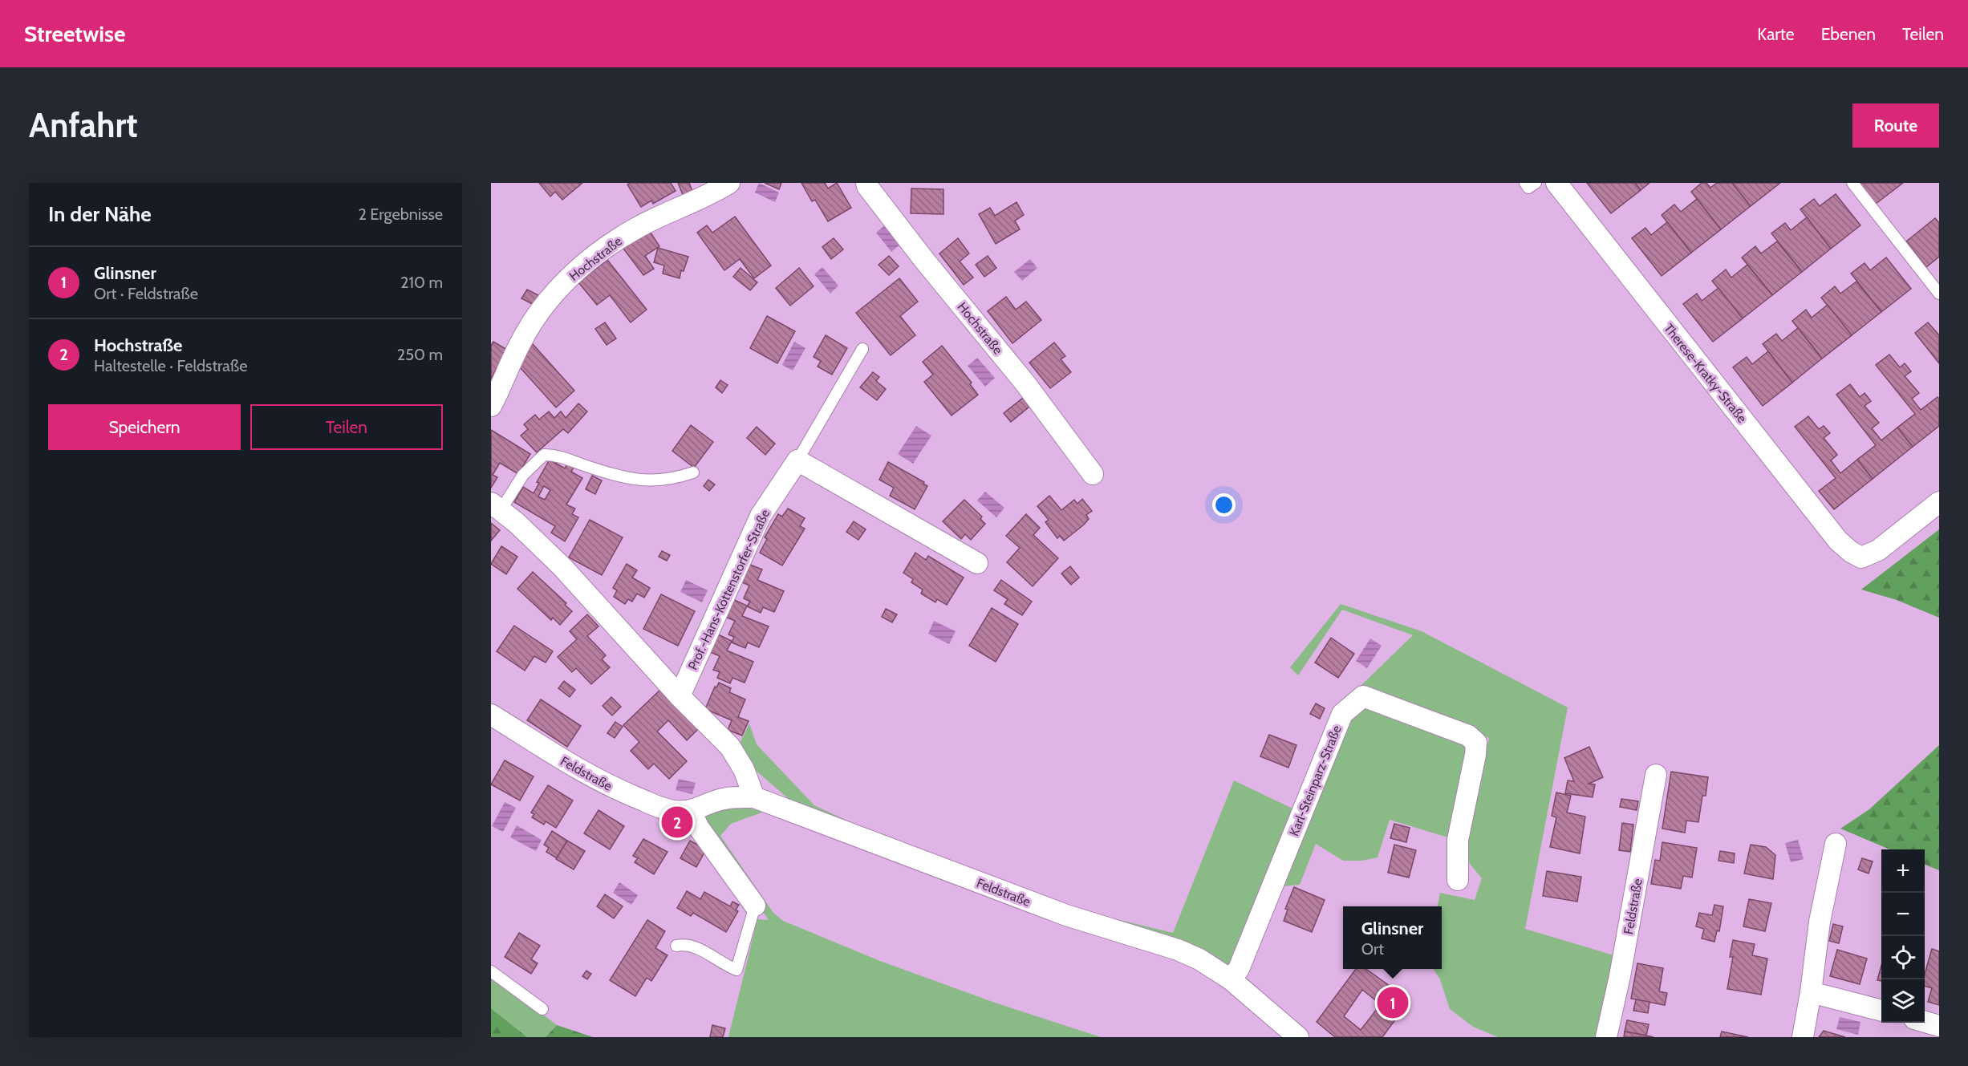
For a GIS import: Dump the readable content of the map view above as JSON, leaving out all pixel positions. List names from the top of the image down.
{
  "streets": {
    "street": [
      "Hochstraße",
      "Therese-Kratky-Straße",
      "Prof.-Hans-Köttenstorfer-Straße",
      "Feldstraße",
      "Karl-Steinparz-Straße"
    ]
  },
  "crossings": [
    ["Feldstraße", "Karl-Steinparz-Straße"]
  ],
  "page": {
    "header": "Streetwise",
    "nav": ["Karte", "Ebenen", "Teilen"],
    "buttons": [
      "Route",
      ["Speichern", "Teilen"]
    ],
    "title": "Anfahrt",
    "heading": ["In der Nähe", "2 Ergebnisse"],
    "list": [
      {
        "mark": "1",
        "name": "Glinsner",
        "note": "Ort · Feldstraße",
        "value": "210 m"
      },
      {
        "mark": "2",
        "name": "Hochstraße",
        "note": "Haltestelle · Feldstraße",
        "value": "250 m"
      }
    ],
    "pins": ["2", "1"],
    "map_buttons": ["+", "−"],
    "popup": ["Glinsner", "Ort"]
  }
}
